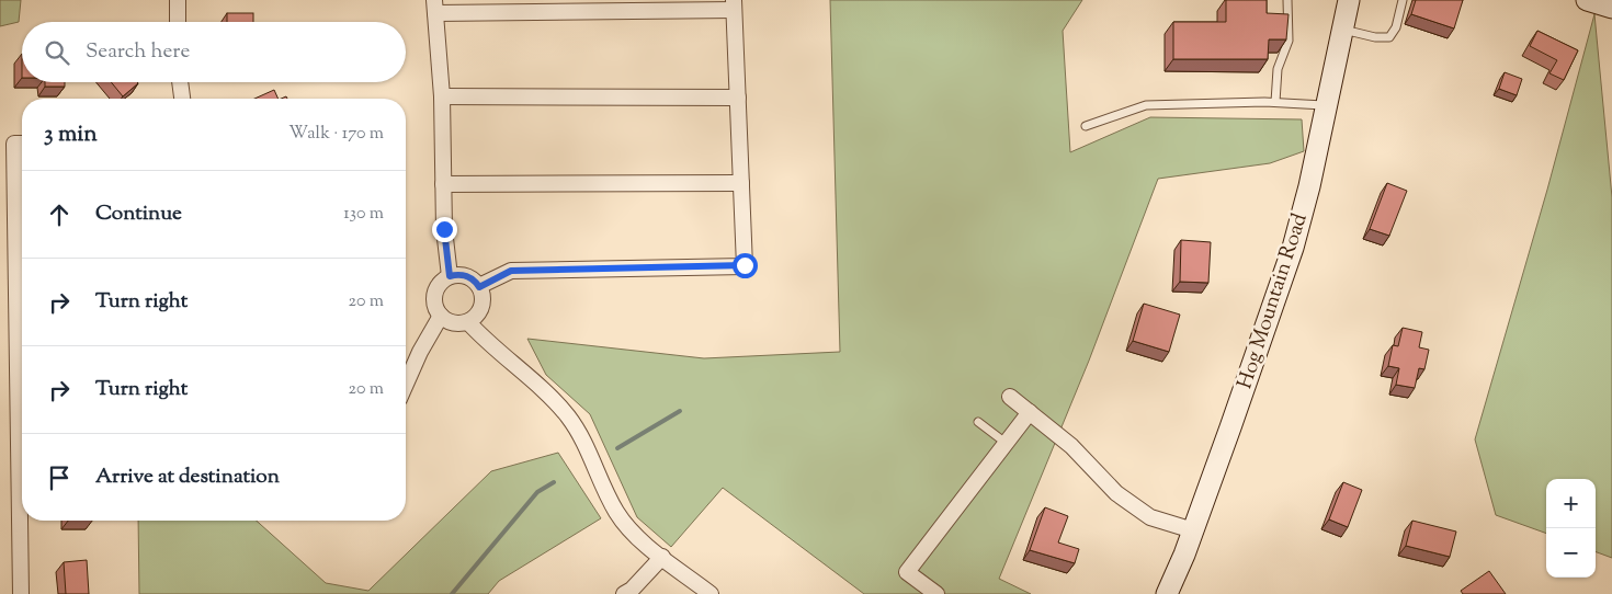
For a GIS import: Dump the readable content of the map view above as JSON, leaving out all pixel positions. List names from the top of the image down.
{
  "streets": {
    "street": ["Hog Mountain Road"]
  },
  "page": {
    "search": "Search here",
    "heading": ["3 min", "Walk · 170 m"],
    "list": [
      ["Continue", "130 m"],
      ["Turn right", "20 m"],
      ["Turn right", "20 m"],
      "Arrive at destination"
    ],
    "map_buttons": ["+", "−"]
  }
}
